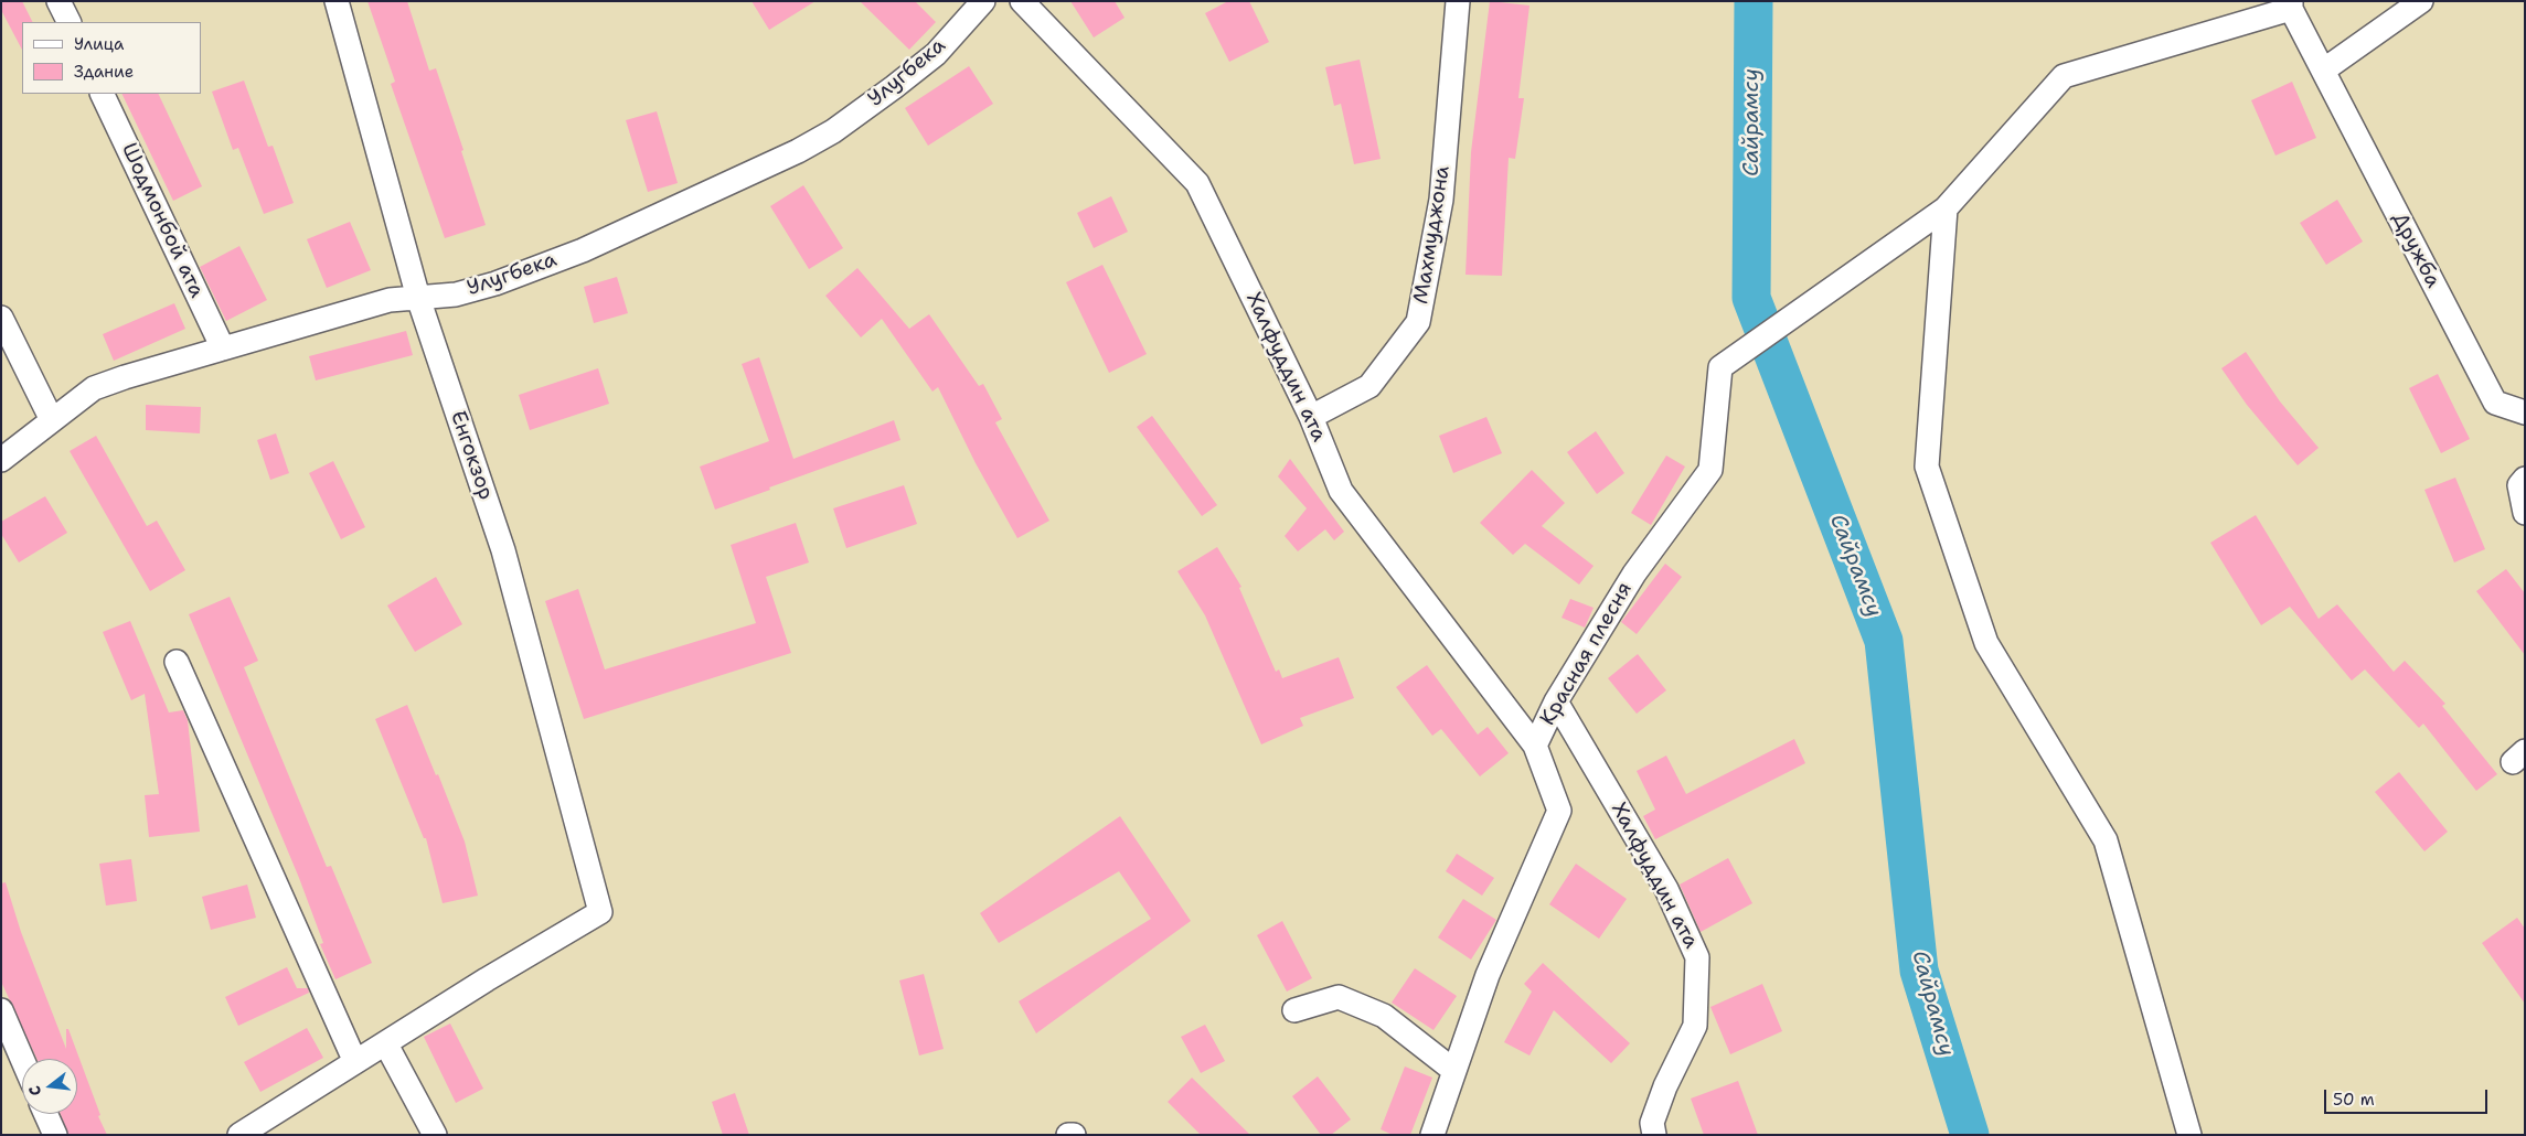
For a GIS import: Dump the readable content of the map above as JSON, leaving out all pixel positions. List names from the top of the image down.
{
  "streets": {
    "street": [
      "Улугбека",
      "Шодмонбой ата",
      "Махмуджона",
      "Дружба",
      "Халфуддин ата",
      "Енгокзор",
      "Красная плесня"
    ]
  },
  "crossings": [
    ["Улугбека", "Шодмонбой ата"],
    ["Улугбека", "Енгокзор"],
    ["Махмуджона", "Халфуддин ата"],
    ["Халфуддин ата", "Красная плесня"]
  ],
  "water": ["Сайрамсу"],
  "legend": ["Улица", "Здание"],
  "scale_bar": "50 m",
  "north": "left"
}
